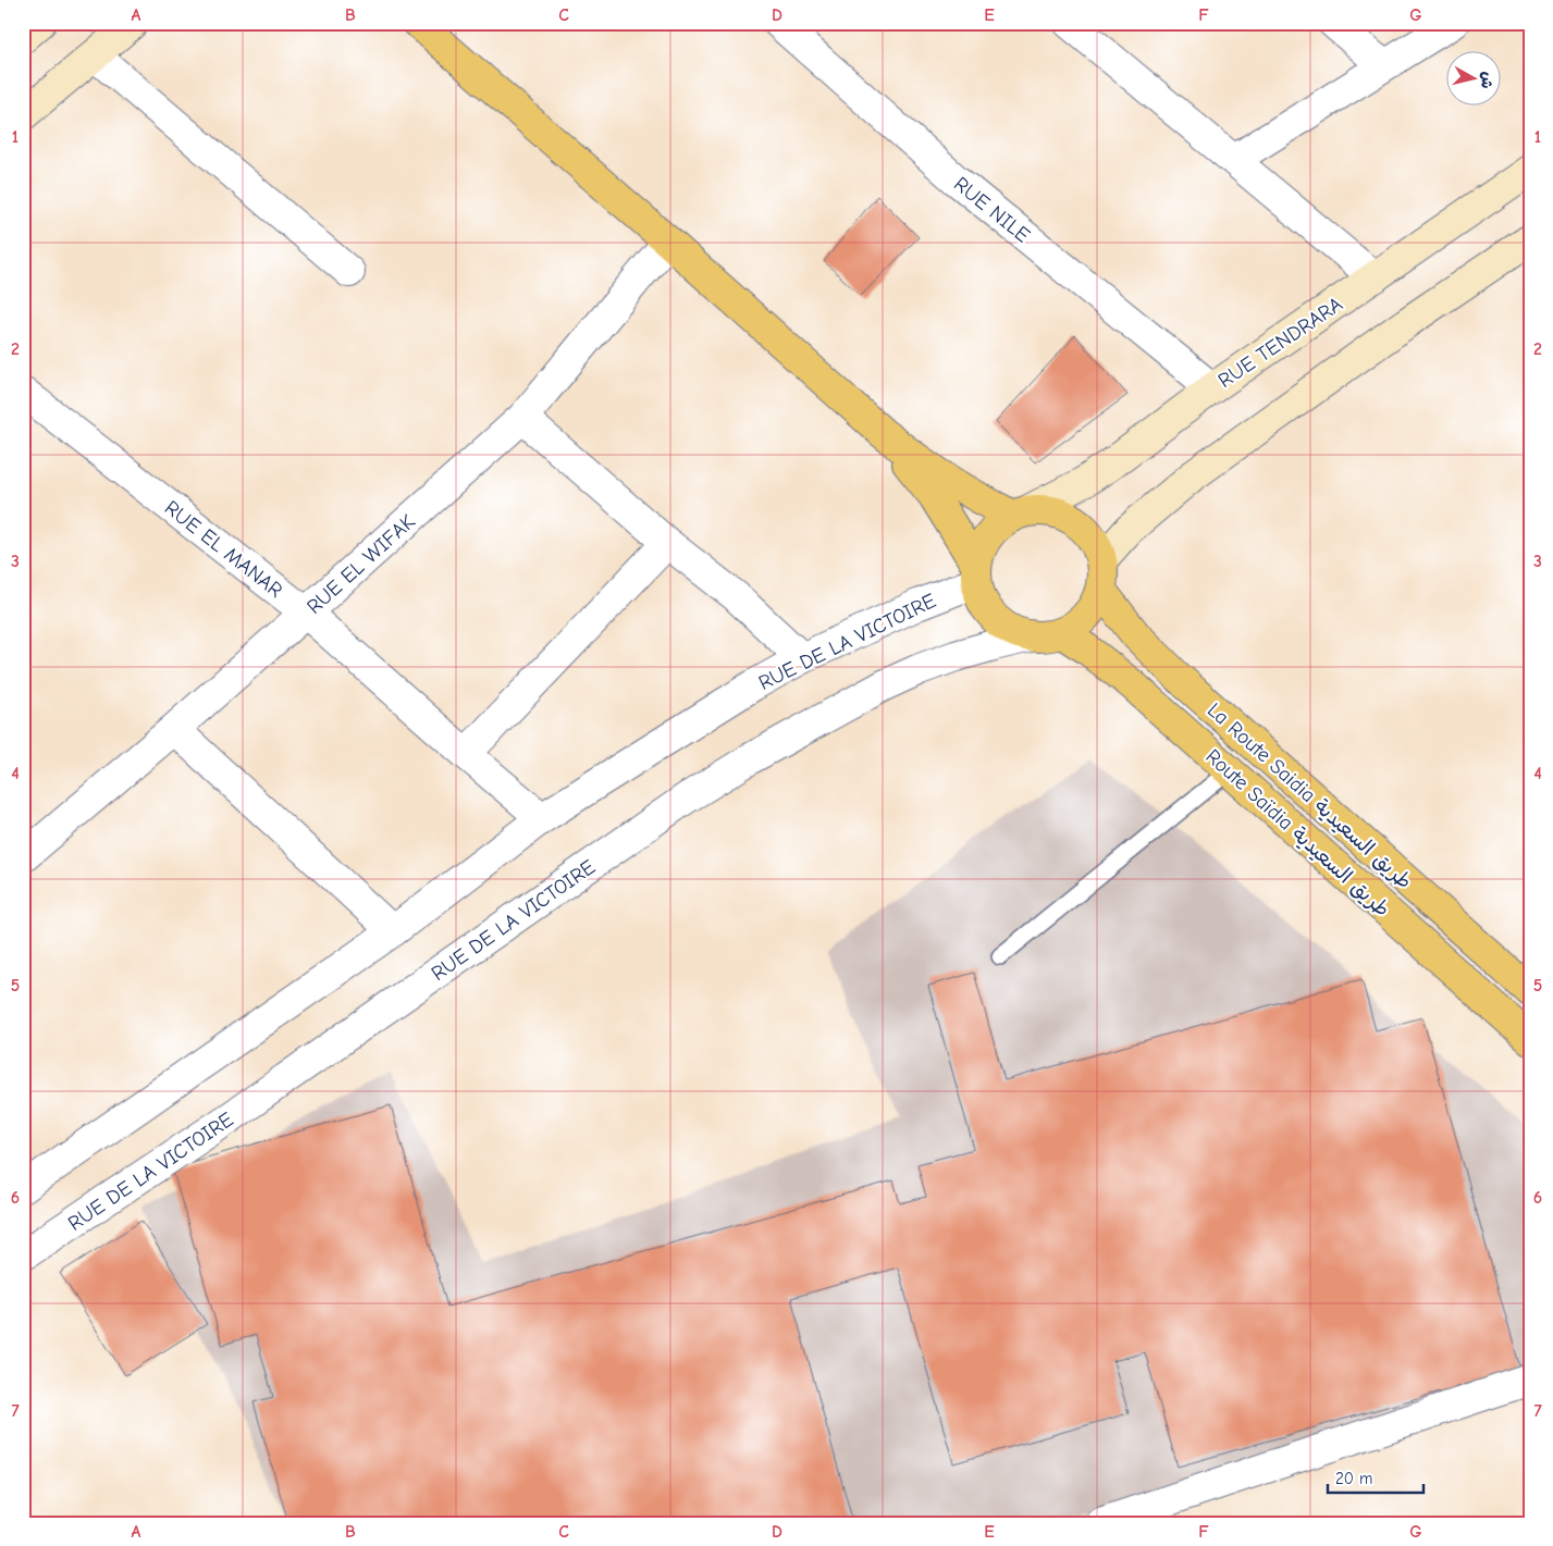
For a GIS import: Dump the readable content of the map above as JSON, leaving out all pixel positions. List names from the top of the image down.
{
  "streets": {
    "highway": ["La Route Saidia طريق السعيدية", "Route Saïdia طريق السعيدية"],
    "street": [
      "RUE NILE",
      "RUE TENDRARA",
      "RUE EL MANAR",
      "RUE EL WIFAK",
      "RUE DE LA VICTOIRE"
    ]
  },
  "crossings": [
    ["RUE NILE", "RUE TENDRARA"],
    ["RUE TENDRARA", "RUE DE LA VICTOIRE"],
    ["RUE TENDRARA", "La Route Saidia طريق السعيدية"],
    ["RUE TENDRARA", "Route Saïdia طريق السعيدية"],
    ["RUE EL MANAR", "RUE EL WIFAK"],
    ["RUE EL MANAR", "RUE DE LA VICTOIRE"],
    ["RUE DE LA VICTOIRE", "La Route Saidia طريق السعيدية"],
    ["RUE DE LA VICTOIRE", "Route Saïdia طريق السعيدية"],
    ["La Route Saidia طريق السعيدية", "Route Saïdia طريق السعيدية"]
  ],
  "scale_bar": "20 m",
  "north": "right",
  "grid": {
    "columns": [
      "A",
      "B",
      "C",
      "D",
      "E",
      "F",
      "G"
    ],
    "rows": [
      "1",
      "2",
      "3",
      "4",
      "5",
      "6",
      "7"
    ]
  }
}
